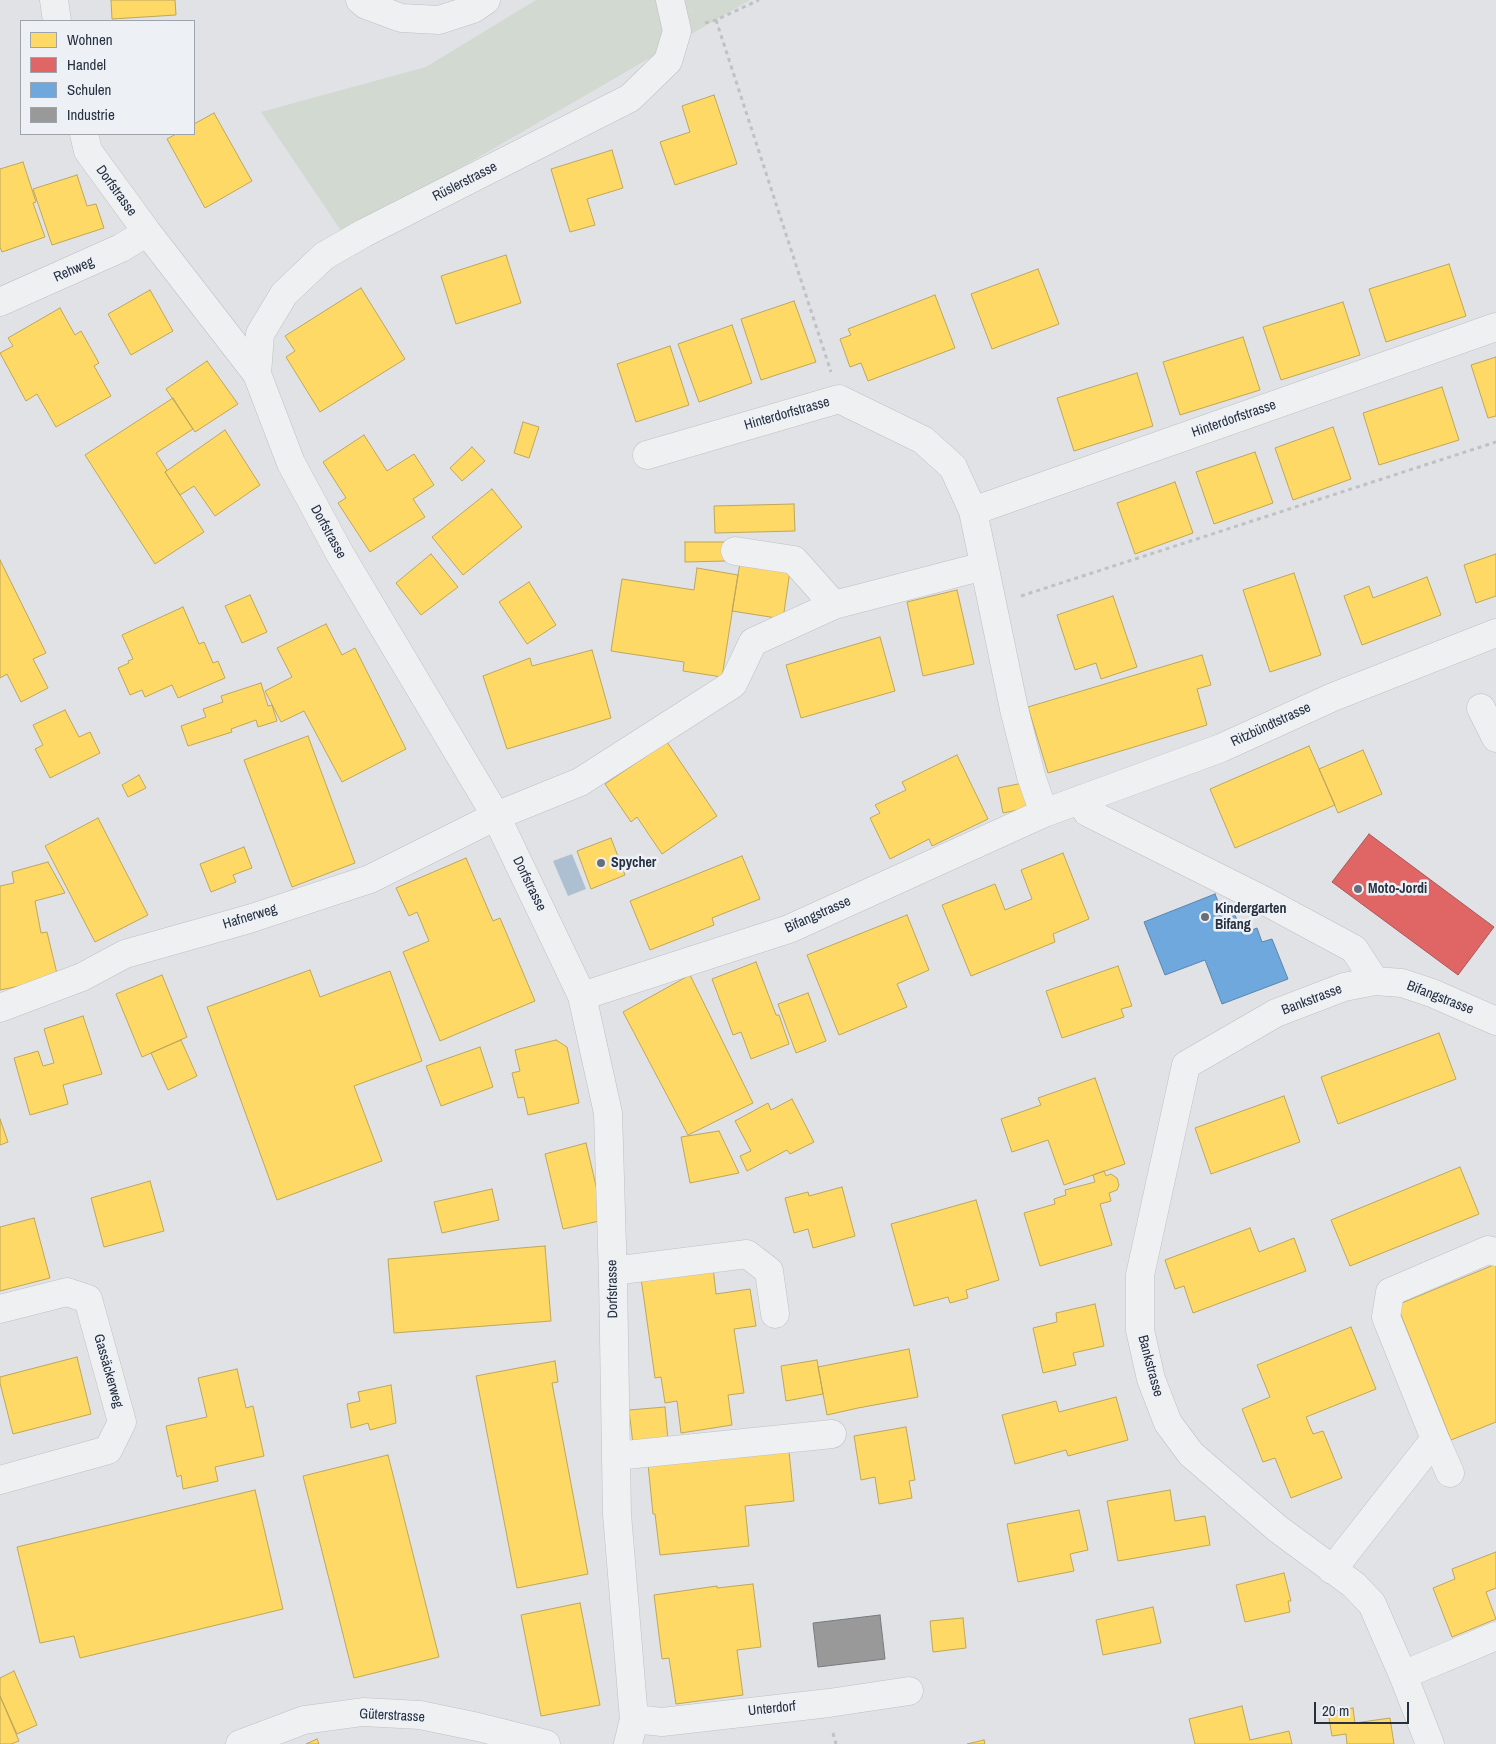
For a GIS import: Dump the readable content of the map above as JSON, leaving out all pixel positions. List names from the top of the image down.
{
  "streets": {
    "street": [
      "Rüslerstrasse",
      "Dorfstrasse",
      "Rehweg",
      "Hinterdorfstrasse",
      "Ritzbündtstrasse",
      "Bifangstrasse",
      "Hafnerweg",
      "Bankstrasse",
      "Gassäckerweg",
      "Unterdorf",
      "Güterstrasse"
    ]
  },
  "crossings": [
    ["Rüslerstrasse", "Dorfstrasse"],
    ["Dorfstrasse", "Rehweg"],
    ["Dorfstrasse", "Bifangstrasse"],
    ["Dorfstrasse", "Hafnerweg"],
    ["Dorfstrasse", "Unterdorf"],
    ["Hinterdorfstrasse", "Ritzbündtstrasse"],
    ["Hinterdorfstrasse", "Bifangstrasse"],
    ["Hinterdorfstrasse", "Hafnerweg"],
    ["Ritzbündtstrasse", "Bifangstrasse"],
    ["Bifangstrasse", "Bankstrasse"]
  ],
  "places": ["Spycher", "Moto-Jordi", "Kindergarten Bifang"],
  "legend": [
    "Wohnen",
    "Handel",
    "Schulen",
    "Industrie"
  ],
  "scale_bar": "20 m"
}
